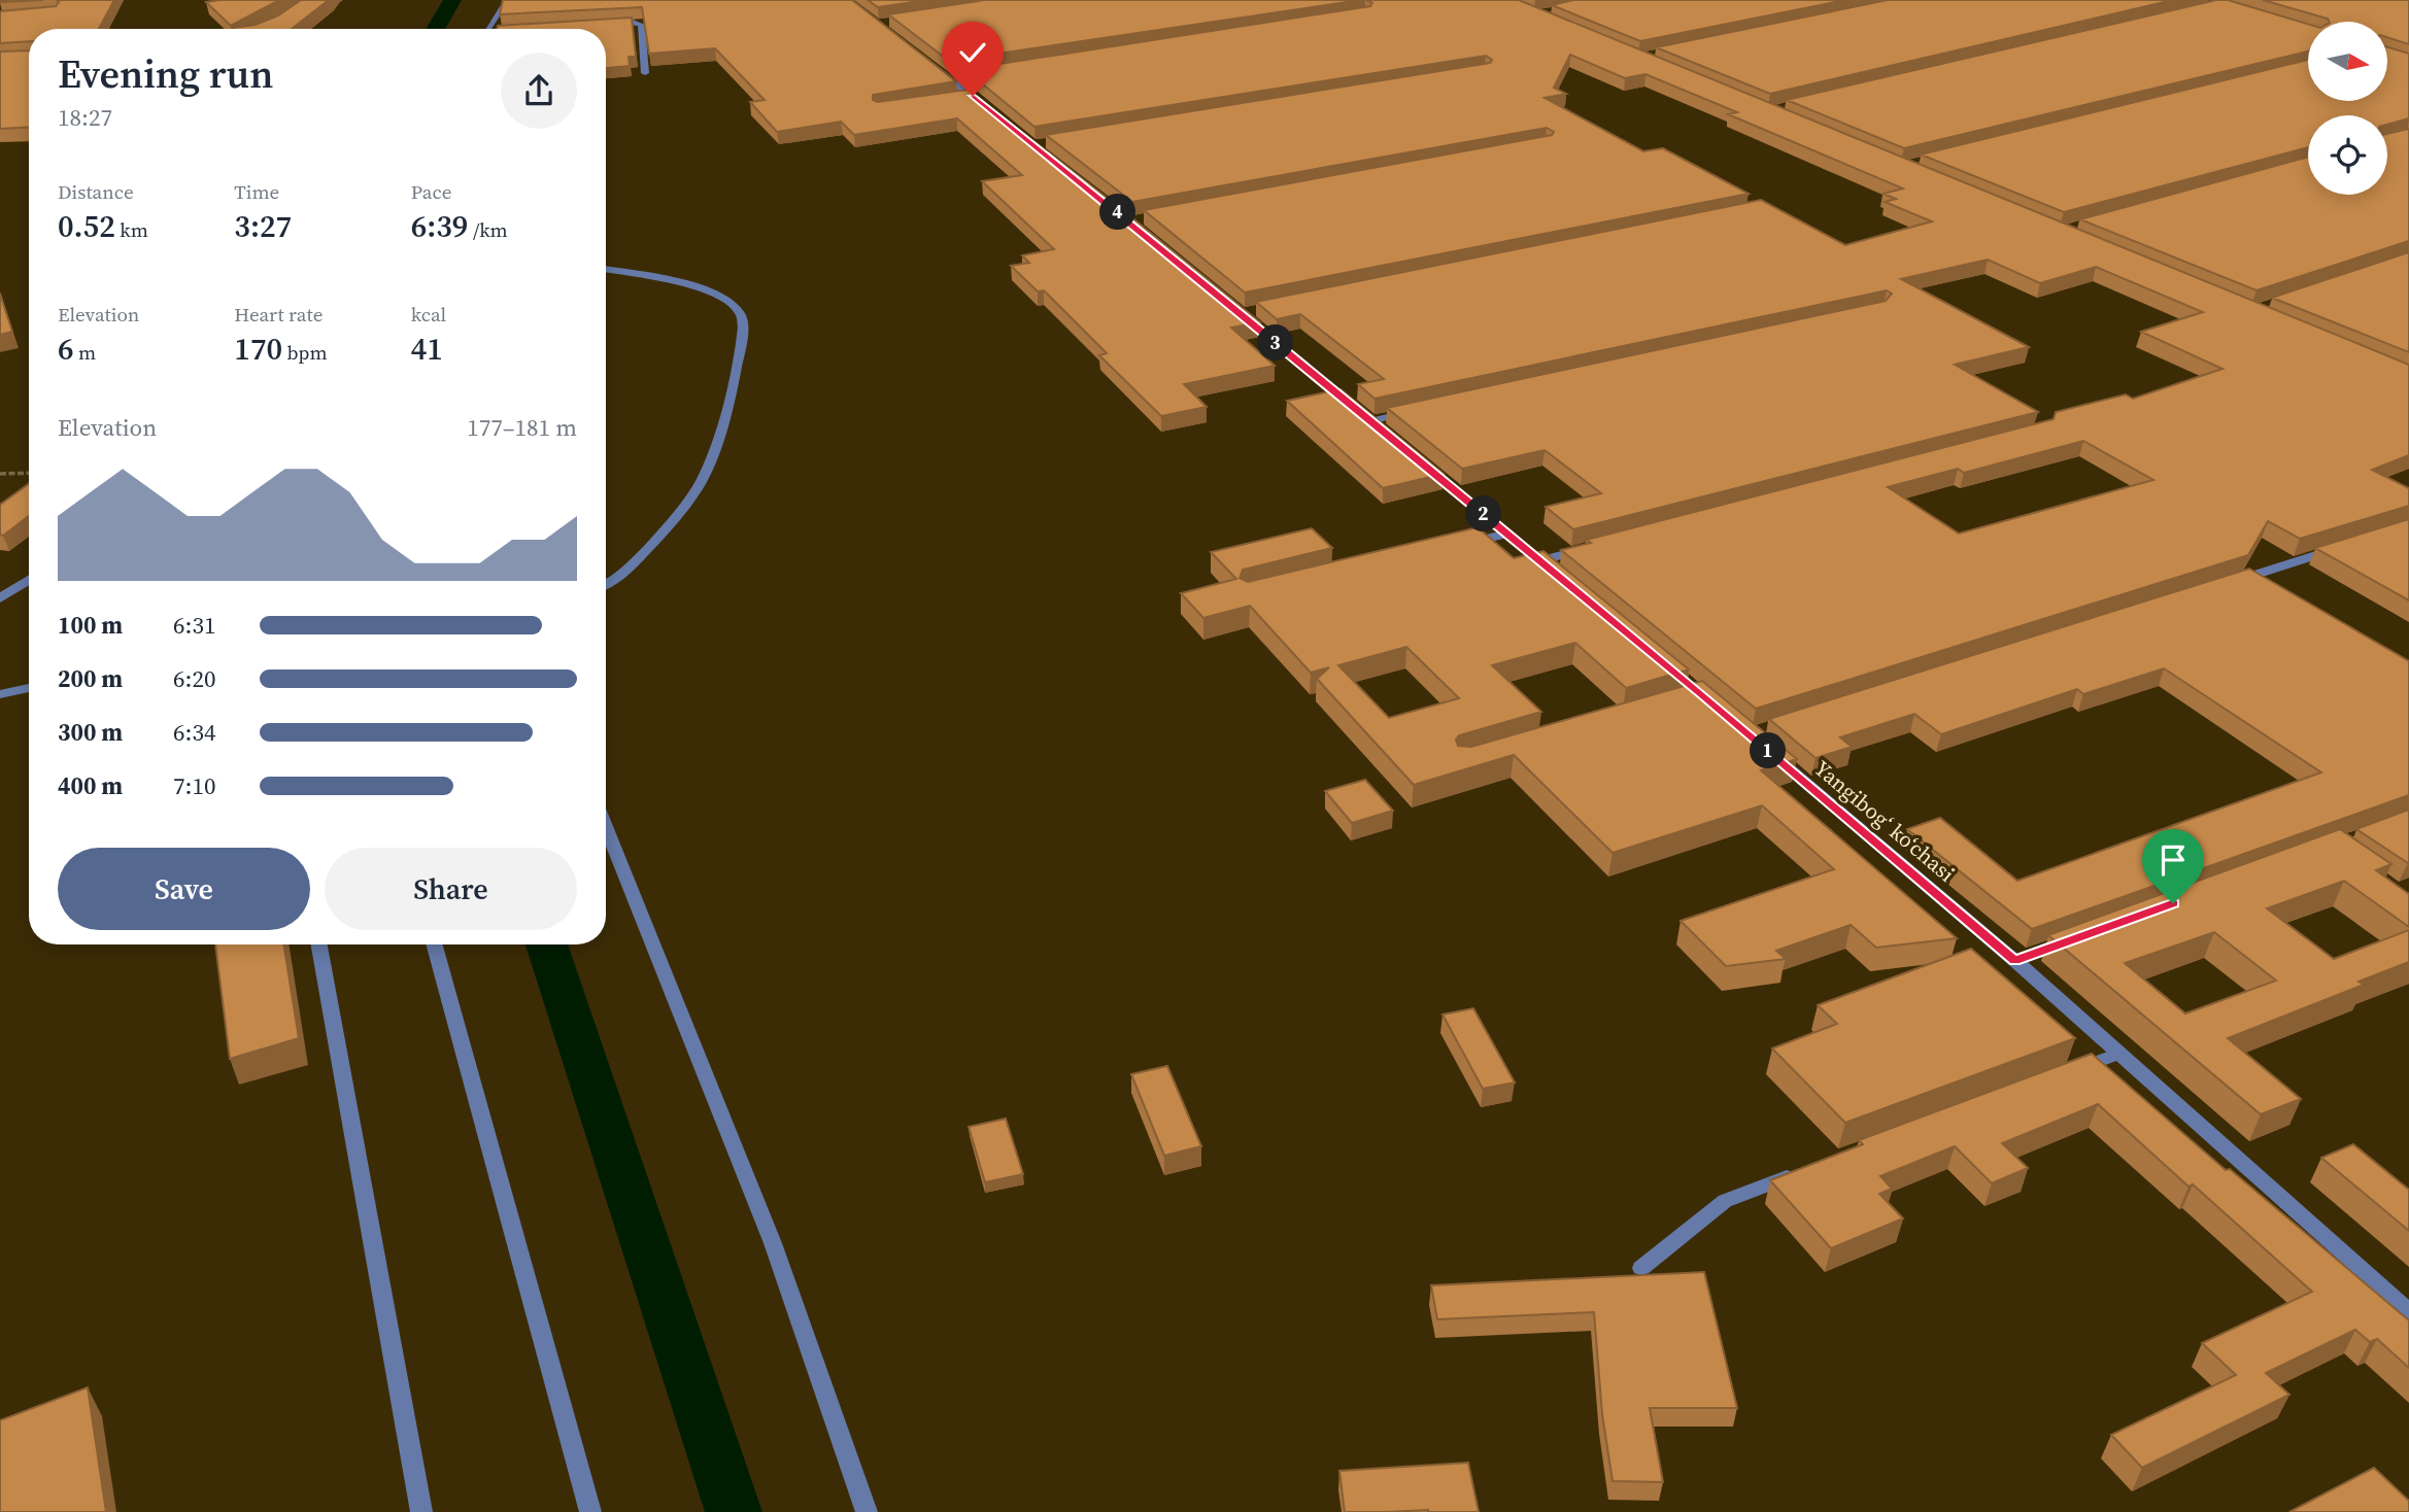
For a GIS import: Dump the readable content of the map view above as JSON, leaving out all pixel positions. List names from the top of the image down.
{
  "streets": {
    "street": ["Yangibogʻ koʻchasi"]
  },
  "north": "right",
  "page": {
    "heading": ["Evening run", "18:27"],
    "stats": [
      ["Distance", "0.52 km"],
      ["Time", "3:27"],
      ["Pace", "6:39 /km"],
      ["Elevation", "6 m"],
      ["Heart rate", "170 bpm"],
      ["kcal", "41"]
    ],
    "pins": [
      "4",
      "3",
      "2",
      "1"
    ],
    "chart": ["Elevation", "177–181 m"],
    "list": [
      {
        "name": "100 m",
        "note": "6:31"
      },
      {
        "name": "200 m",
        "note": "6:20"
      },
      {
        "name": "300 m",
        "note": "6:34"
      },
      {
        "name": "400 m",
        "note": "7:10"
      }
    ],
    "buttons": ["Save", "Share"]
  }
}
